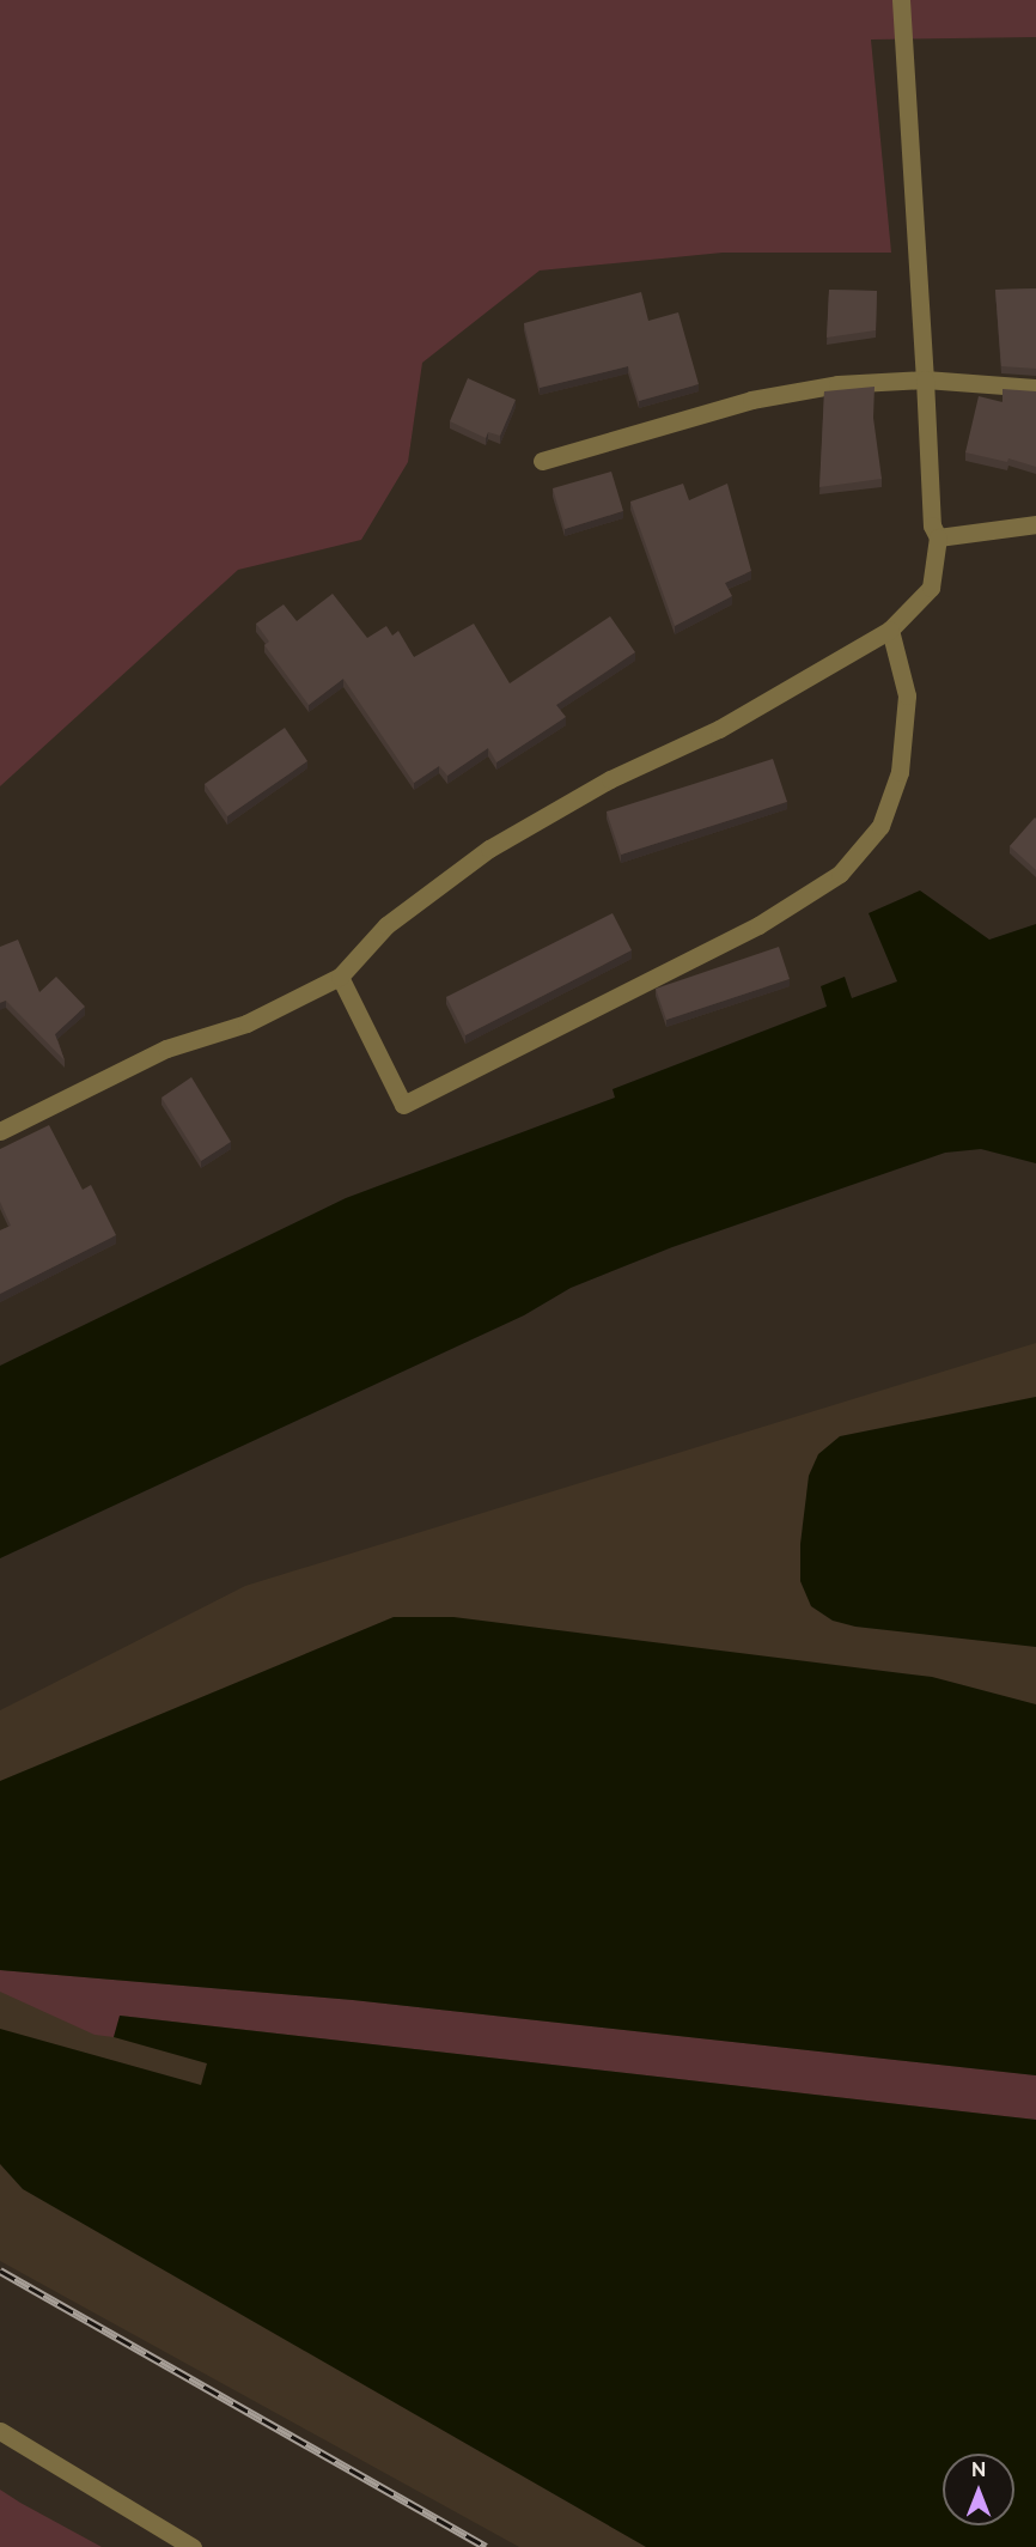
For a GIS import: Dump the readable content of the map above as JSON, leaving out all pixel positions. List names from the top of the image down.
{
  "north": "top"
}
